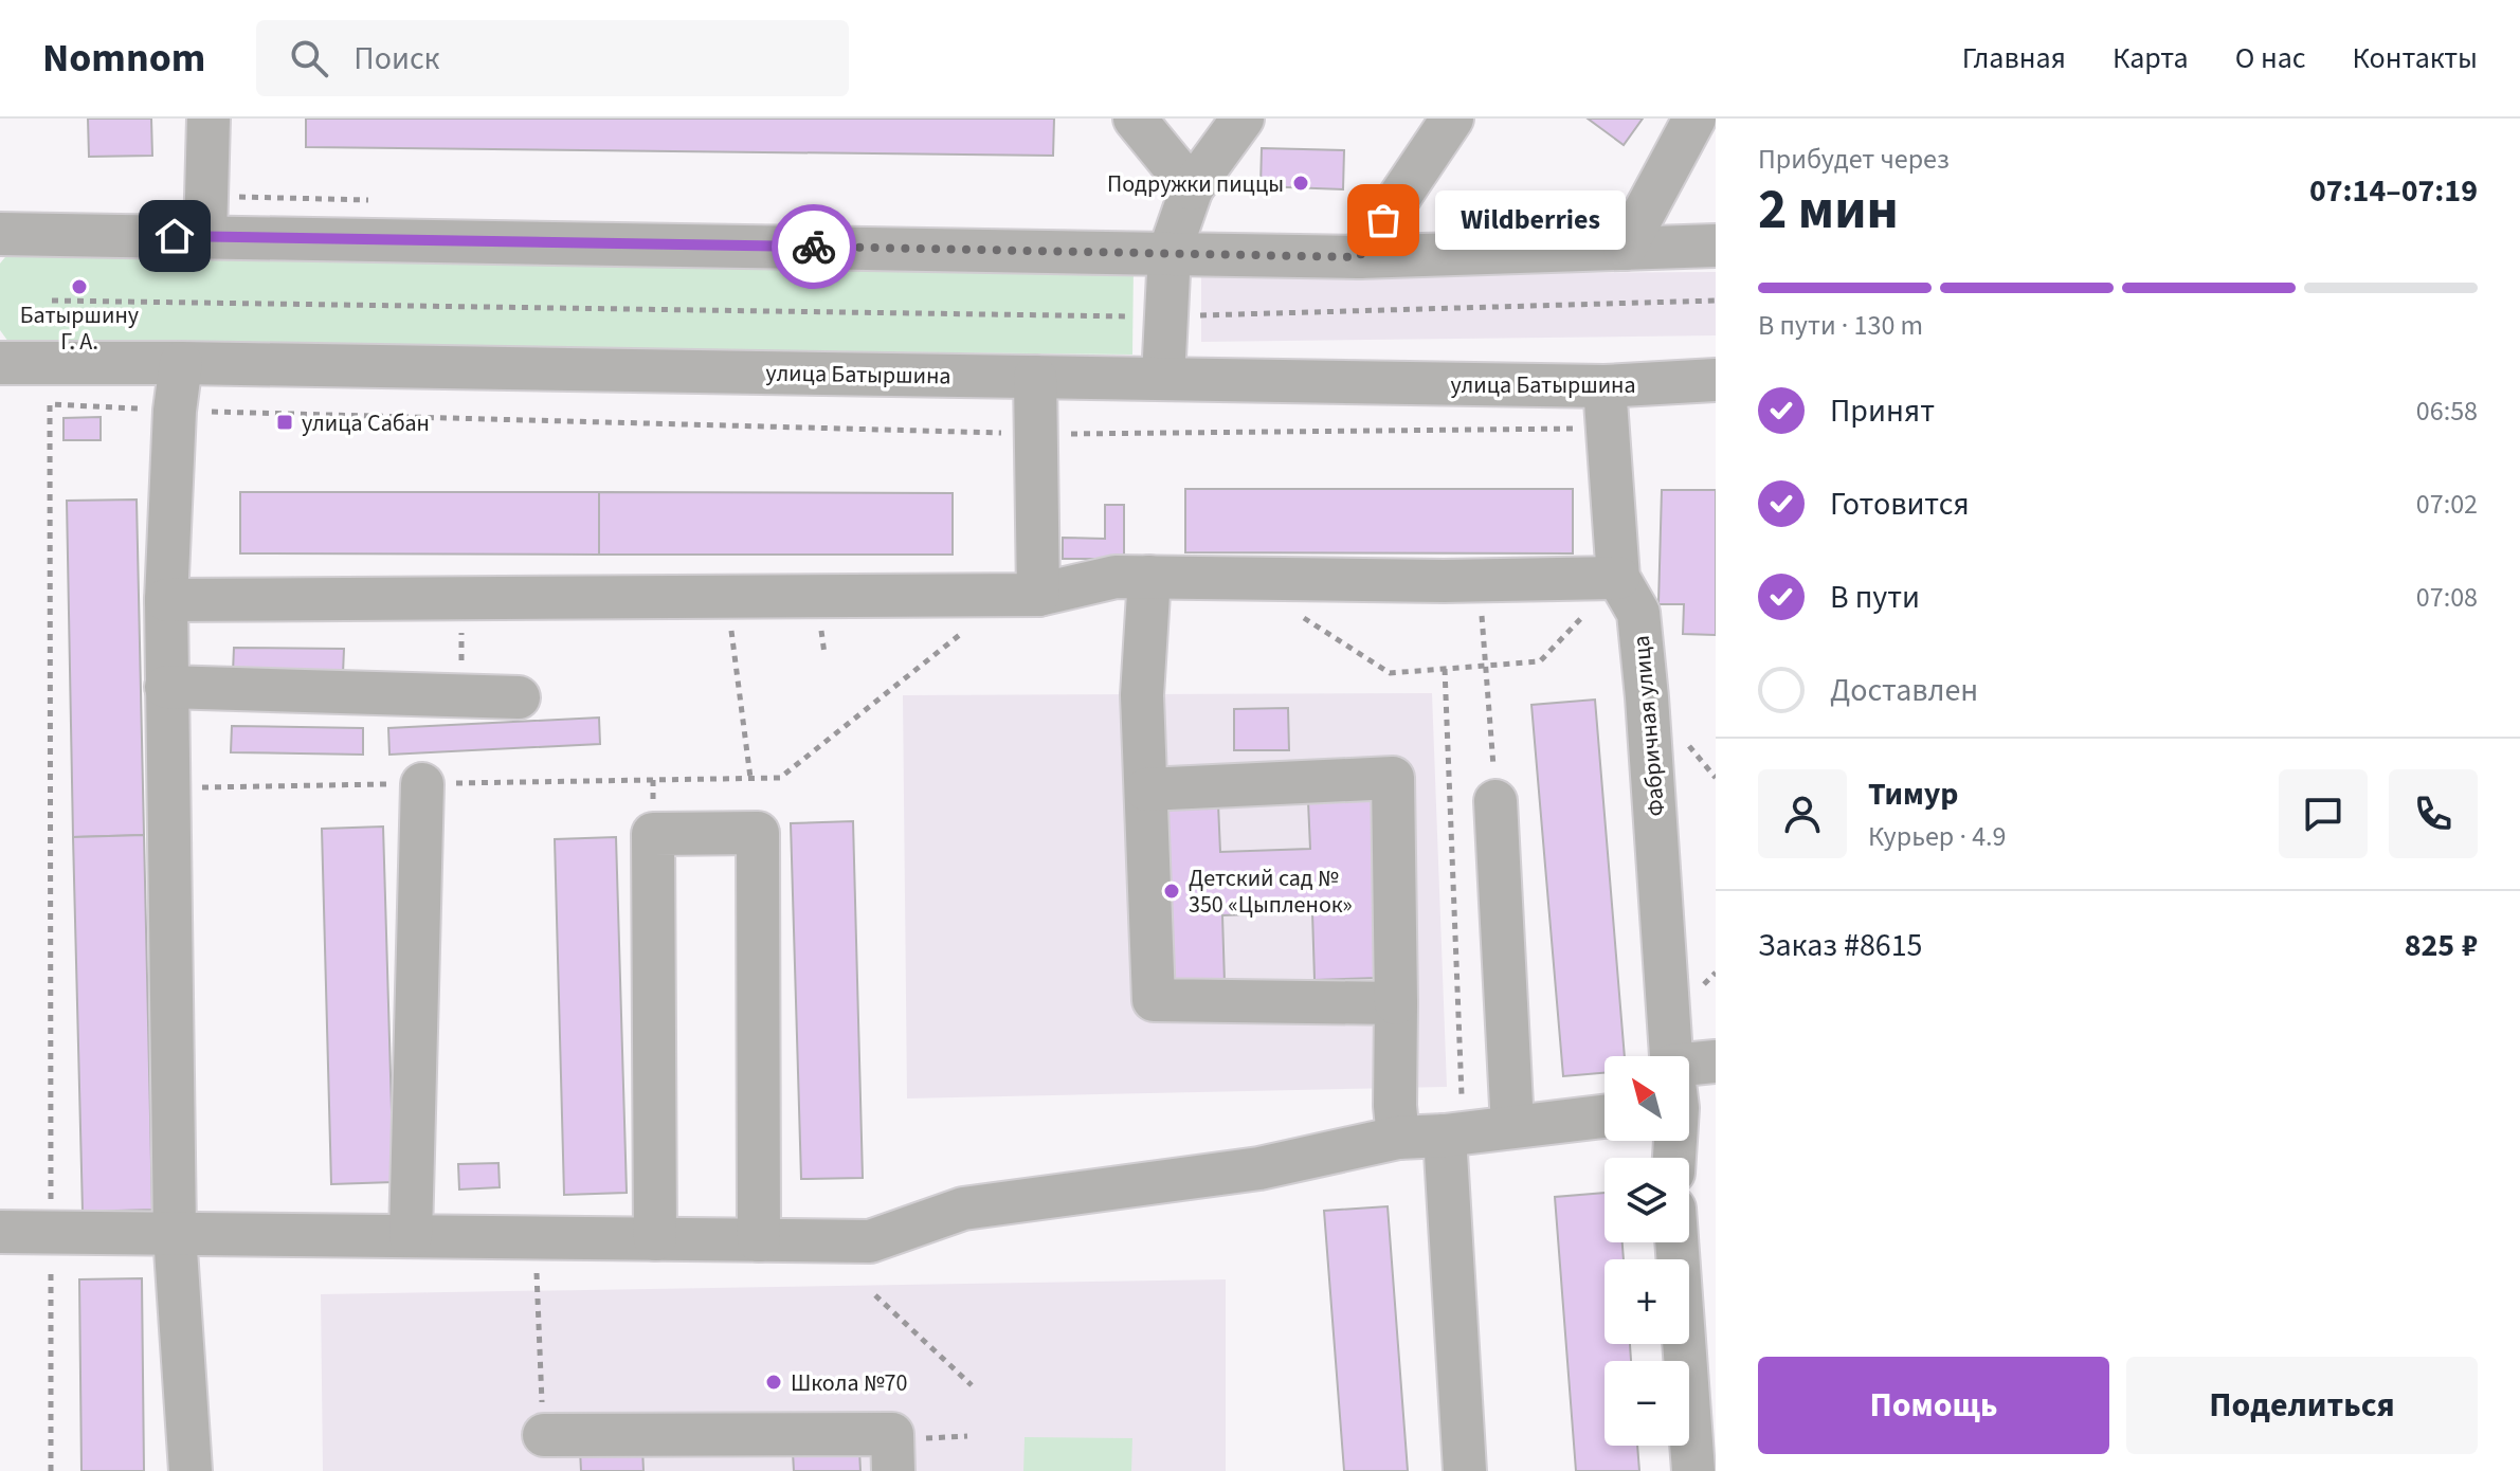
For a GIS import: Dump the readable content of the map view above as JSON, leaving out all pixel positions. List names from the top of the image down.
{
  "streets": {
    "street": ["улица Батыршина", "Фабричная улица"]
  },
  "crossings": [
    ["улица Батыршина", "Фабричная улица"]
  ],
  "places": {
    "other": [
      "Подружки пиццы",
      "Wildberries",
      "Батыршину Г. А.",
      "Детский сад № 350 «Цыпленок»",
      "Школа №70"
    ],
    "transit": ["улица Сабан"]
  },
  "north": "top left",
  "page": {
    "header": "Nomnom",
    "search": "Поиск",
    "nav": [
      "Главная",
      "Карта",
      "О нас",
      "Контакты"
    ],
    "heading": ["2 мин", "Прибудет через", "07:14–07:19"],
    "panel": [
      "Тимур",
      "Курьер · 4.9",
      "Заказ #8615",
      "825 ₽"
    ],
    "bubble": "Wildberries",
    "bar": "В пути · 130 m",
    "list": [
      ["Принят", "06:58"],
      ["Готовится", "07:02"],
      ["В пути", "07:08"],
      "Доставлен"
    ],
    "map_buttons": ["+", "−"],
    "buttons": ["Помощь", "Поделиться"]
  }
}
